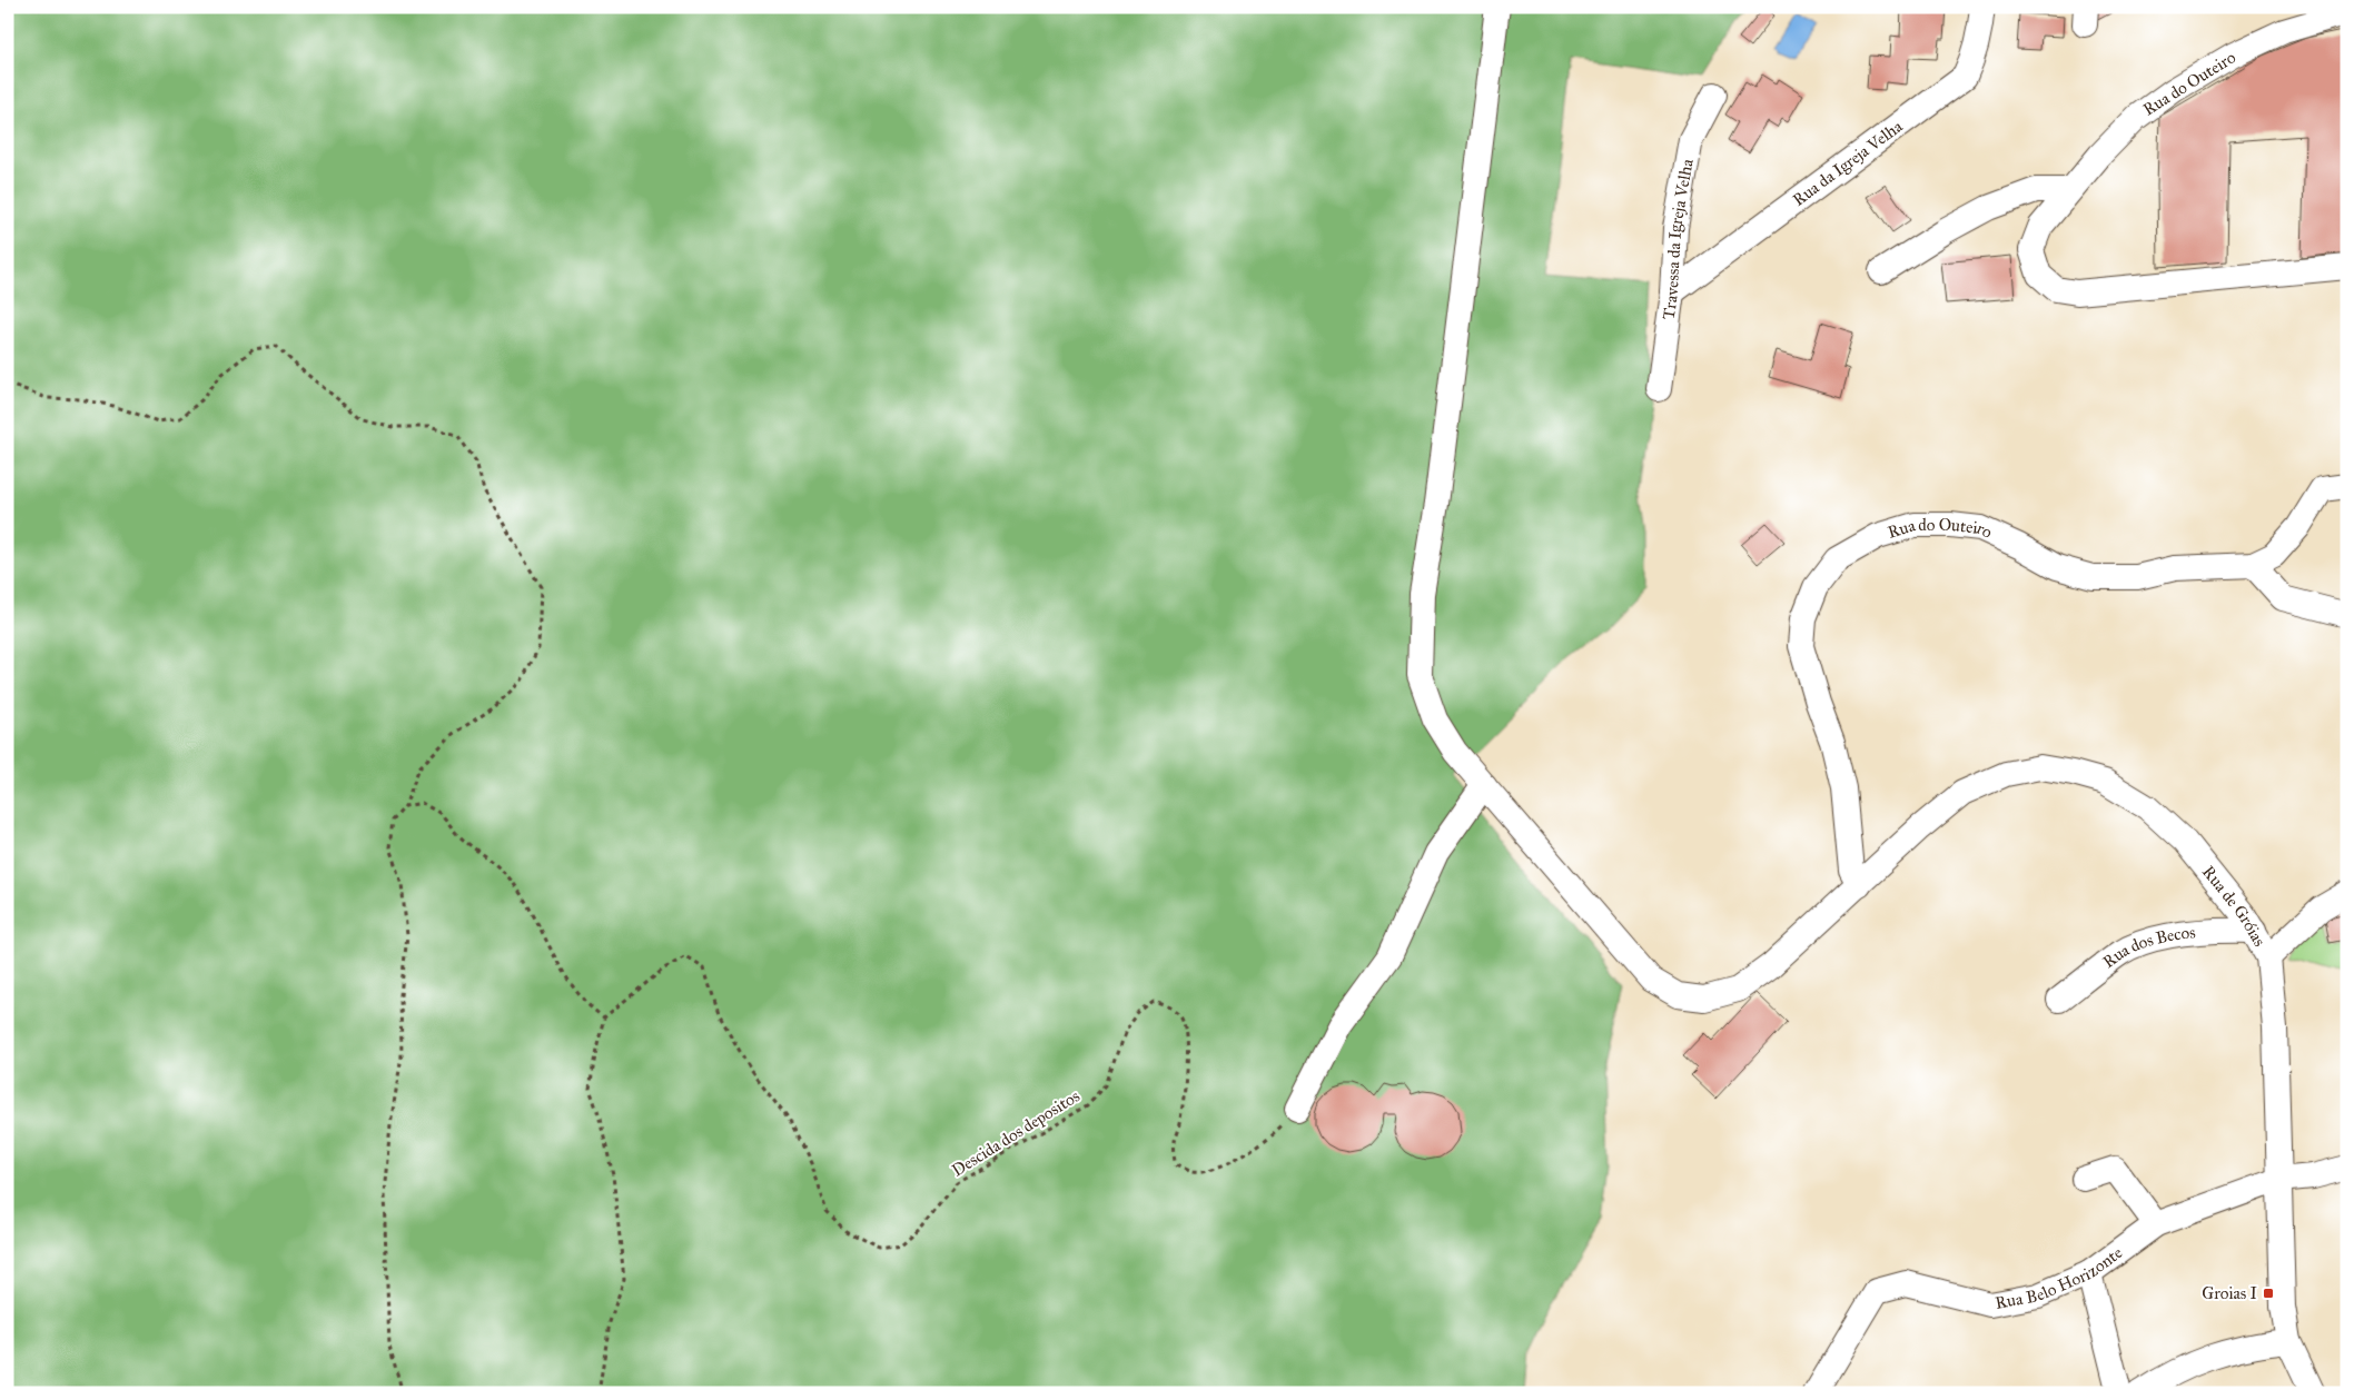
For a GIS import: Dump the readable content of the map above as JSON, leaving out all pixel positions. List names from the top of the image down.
{
  "streets": {
    "street": [
      "Rua do Outeiro",
      "Rua da Igreja Velha",
      "Travessa da Igreja Velha",
      "Rua de Gróias",
      "Rua dos Becos",
      "Rua Belo Horizonte"
    ],
    "path": ["Descida dos depositos"]
  },
  "crossings": [
    ["Rua do Outeiro", "Rua de Gróias"],
    ["Rua da Igreja Velha", "Travessa da Igreja Velha"],
    ["Rua de Gróias", "Rua dos Becos"],
    ["Rua de Gróias", "Rua Belo Horizonte"]
  ],
  "places": {
    "transit": ["Groias I"]
  }
}
